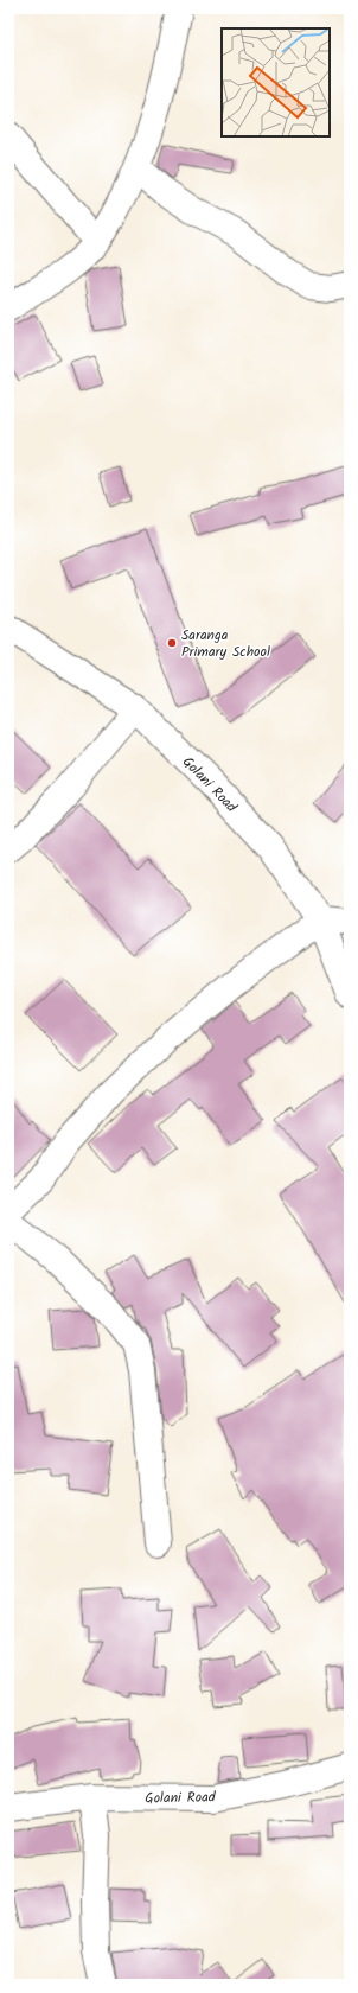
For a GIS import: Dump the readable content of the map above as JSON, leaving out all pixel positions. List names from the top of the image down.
{
  "streets": {
    "street": ["Golani Road"]
  },
  "places": ["Saranga Primary School"]
}
